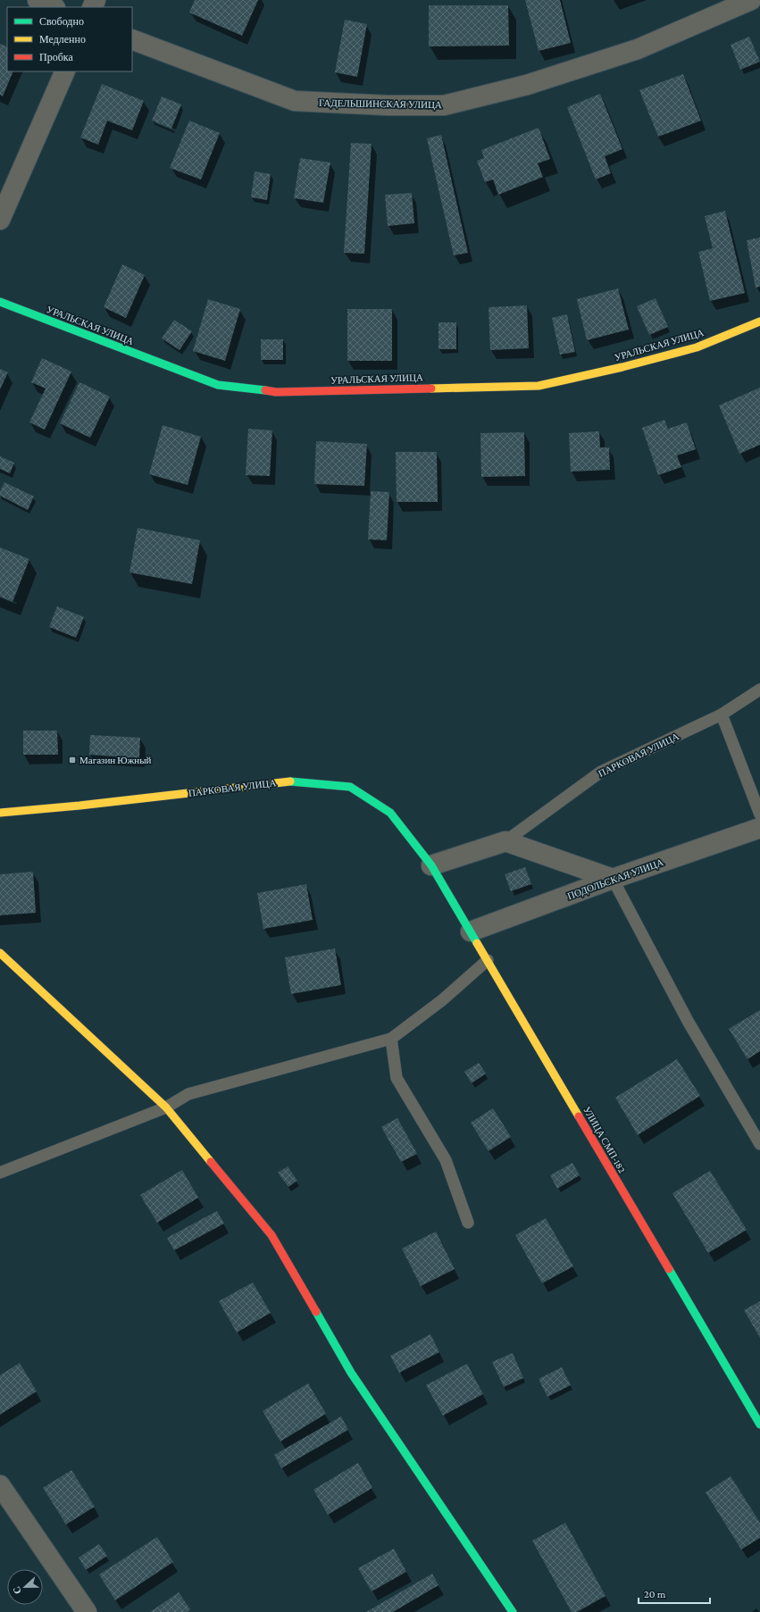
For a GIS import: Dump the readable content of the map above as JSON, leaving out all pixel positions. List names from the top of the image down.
{
  "streets": {
    "street": [
      "ГАДЕЛЬШИНСКАЯ УЛИЦА",
      "УРАЛЬСКАЯ УЛИЦА",
      "ПАРКОВАЯ УЛИЦА",
      "ПОДОЛЬСКАЯ УЛИЦА",
      "УЛИЦА СМП-182"
    ]
  },
  "crossings": [
    ["ПАРКОВАЯ УЛИЦА", "УЛИЦА СМП-182"],
    ["ПОДОЛЬСКАЯ УЛИЦА", "УЛИЦА СМП-182"]
  ],
  "places": {
    "transit": ["Магазин Южный"]
  },
  "legend": ["Свободно", "Медленно", "Пробка"],
  "scale_bar": "20 m",
  "north": "left"
}
